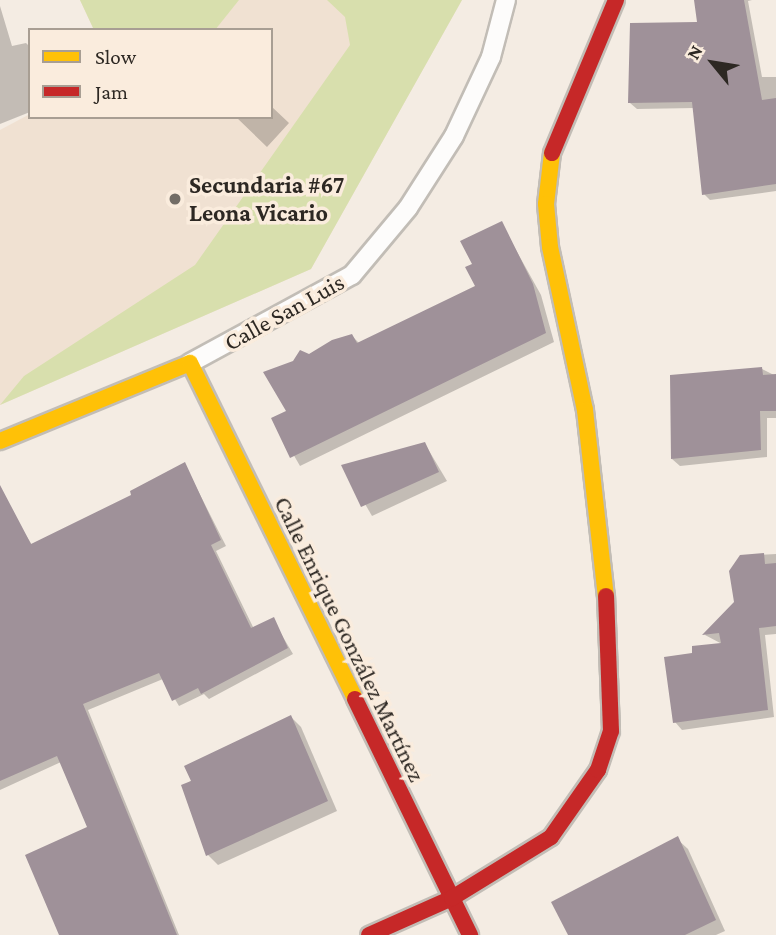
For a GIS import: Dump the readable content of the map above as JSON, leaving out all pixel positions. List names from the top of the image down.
{
  "streets": {
    "street": ["Calle San Luis", "Calle Enrique González Martínez"]
  },
  "crossings": [
    ["Calle San Luis", "Calle Enrique González Martínez"]
  ],
  "places": ["Secundaria #67 Leona Vicario"],
  "legend": ["Slow", "Jam"],
  "north": "top left"
}
